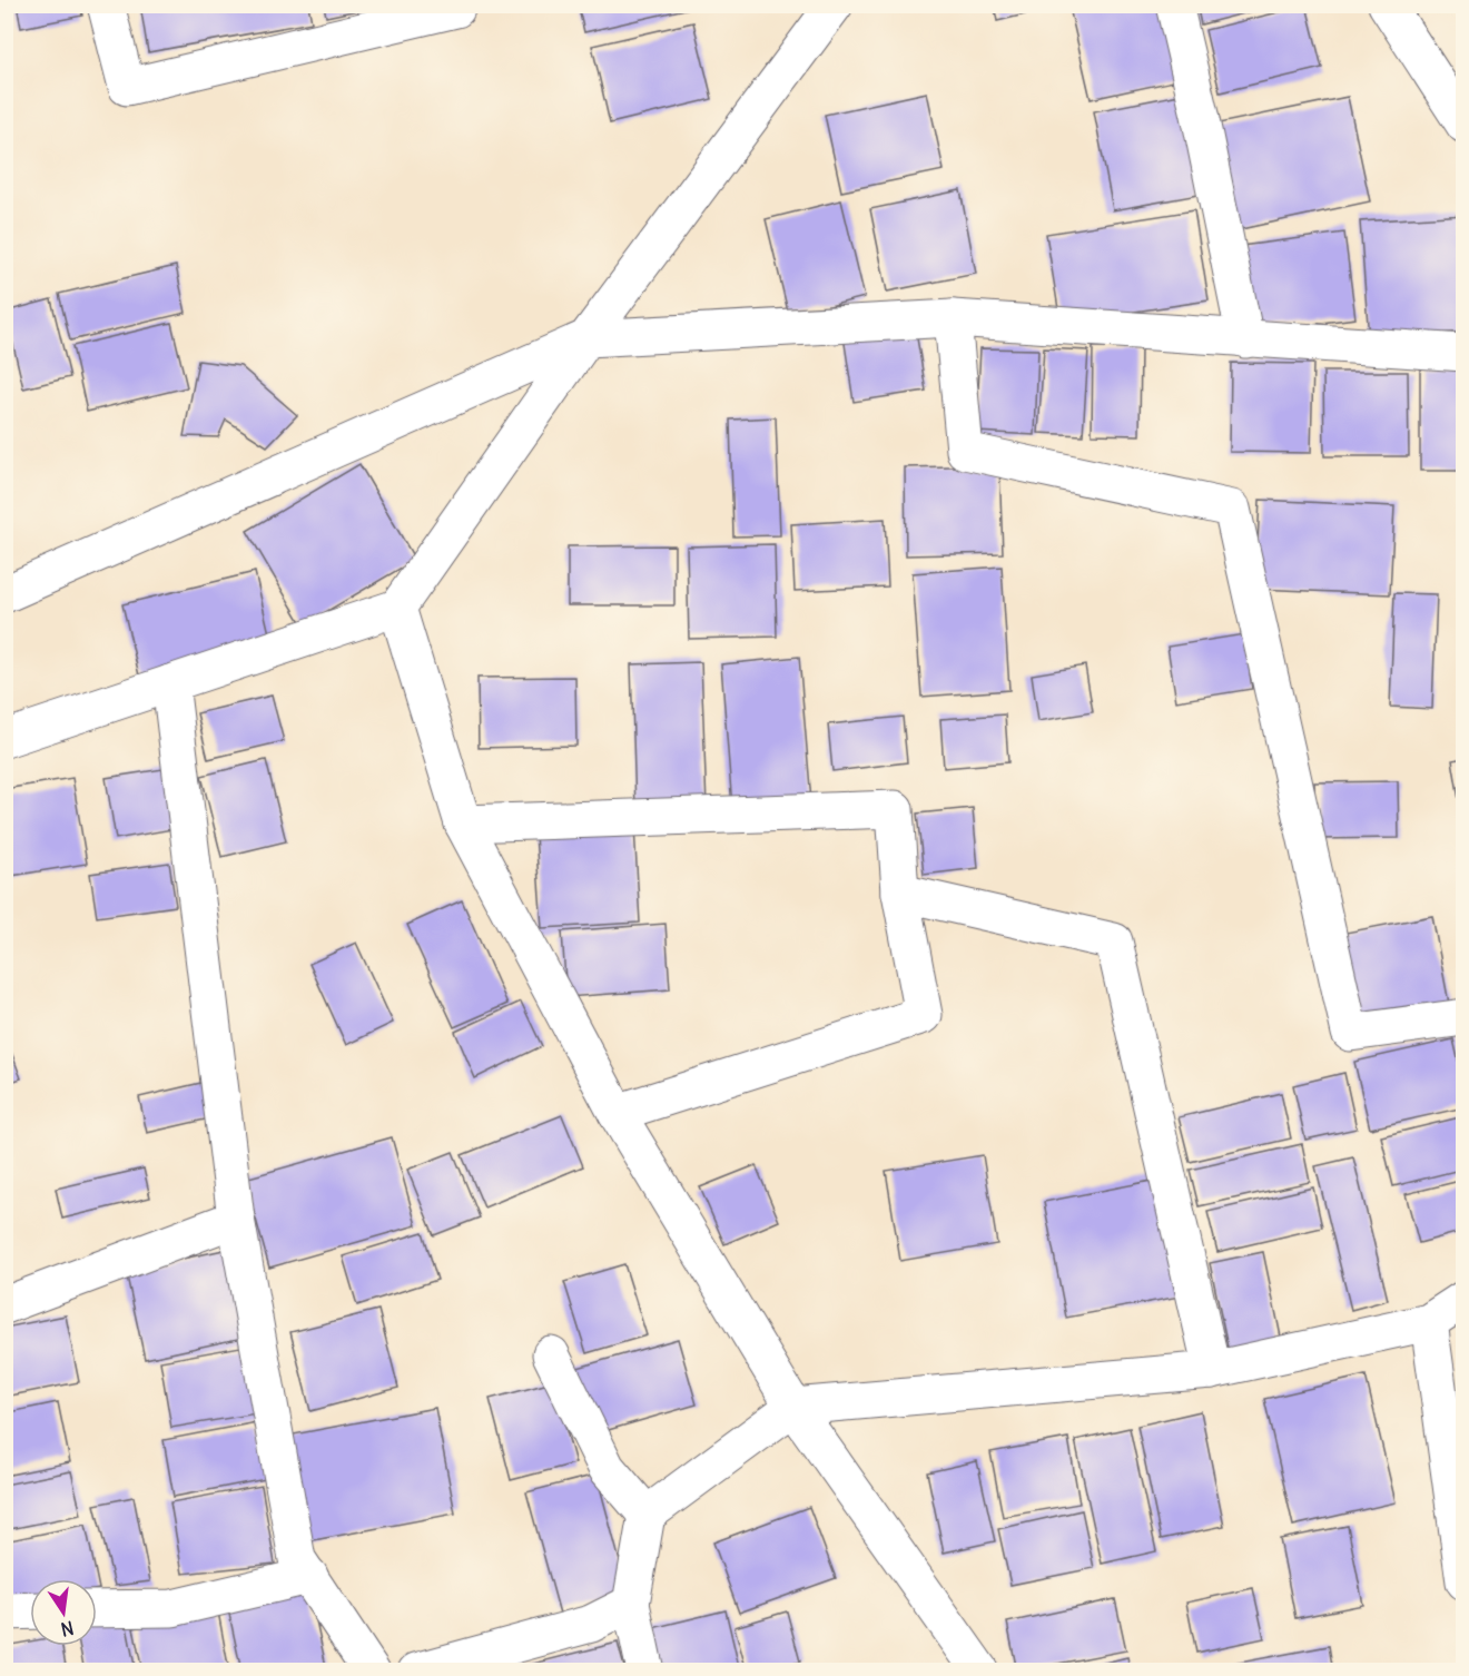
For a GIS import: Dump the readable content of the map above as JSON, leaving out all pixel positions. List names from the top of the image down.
{
  "north": "bottom"
}
